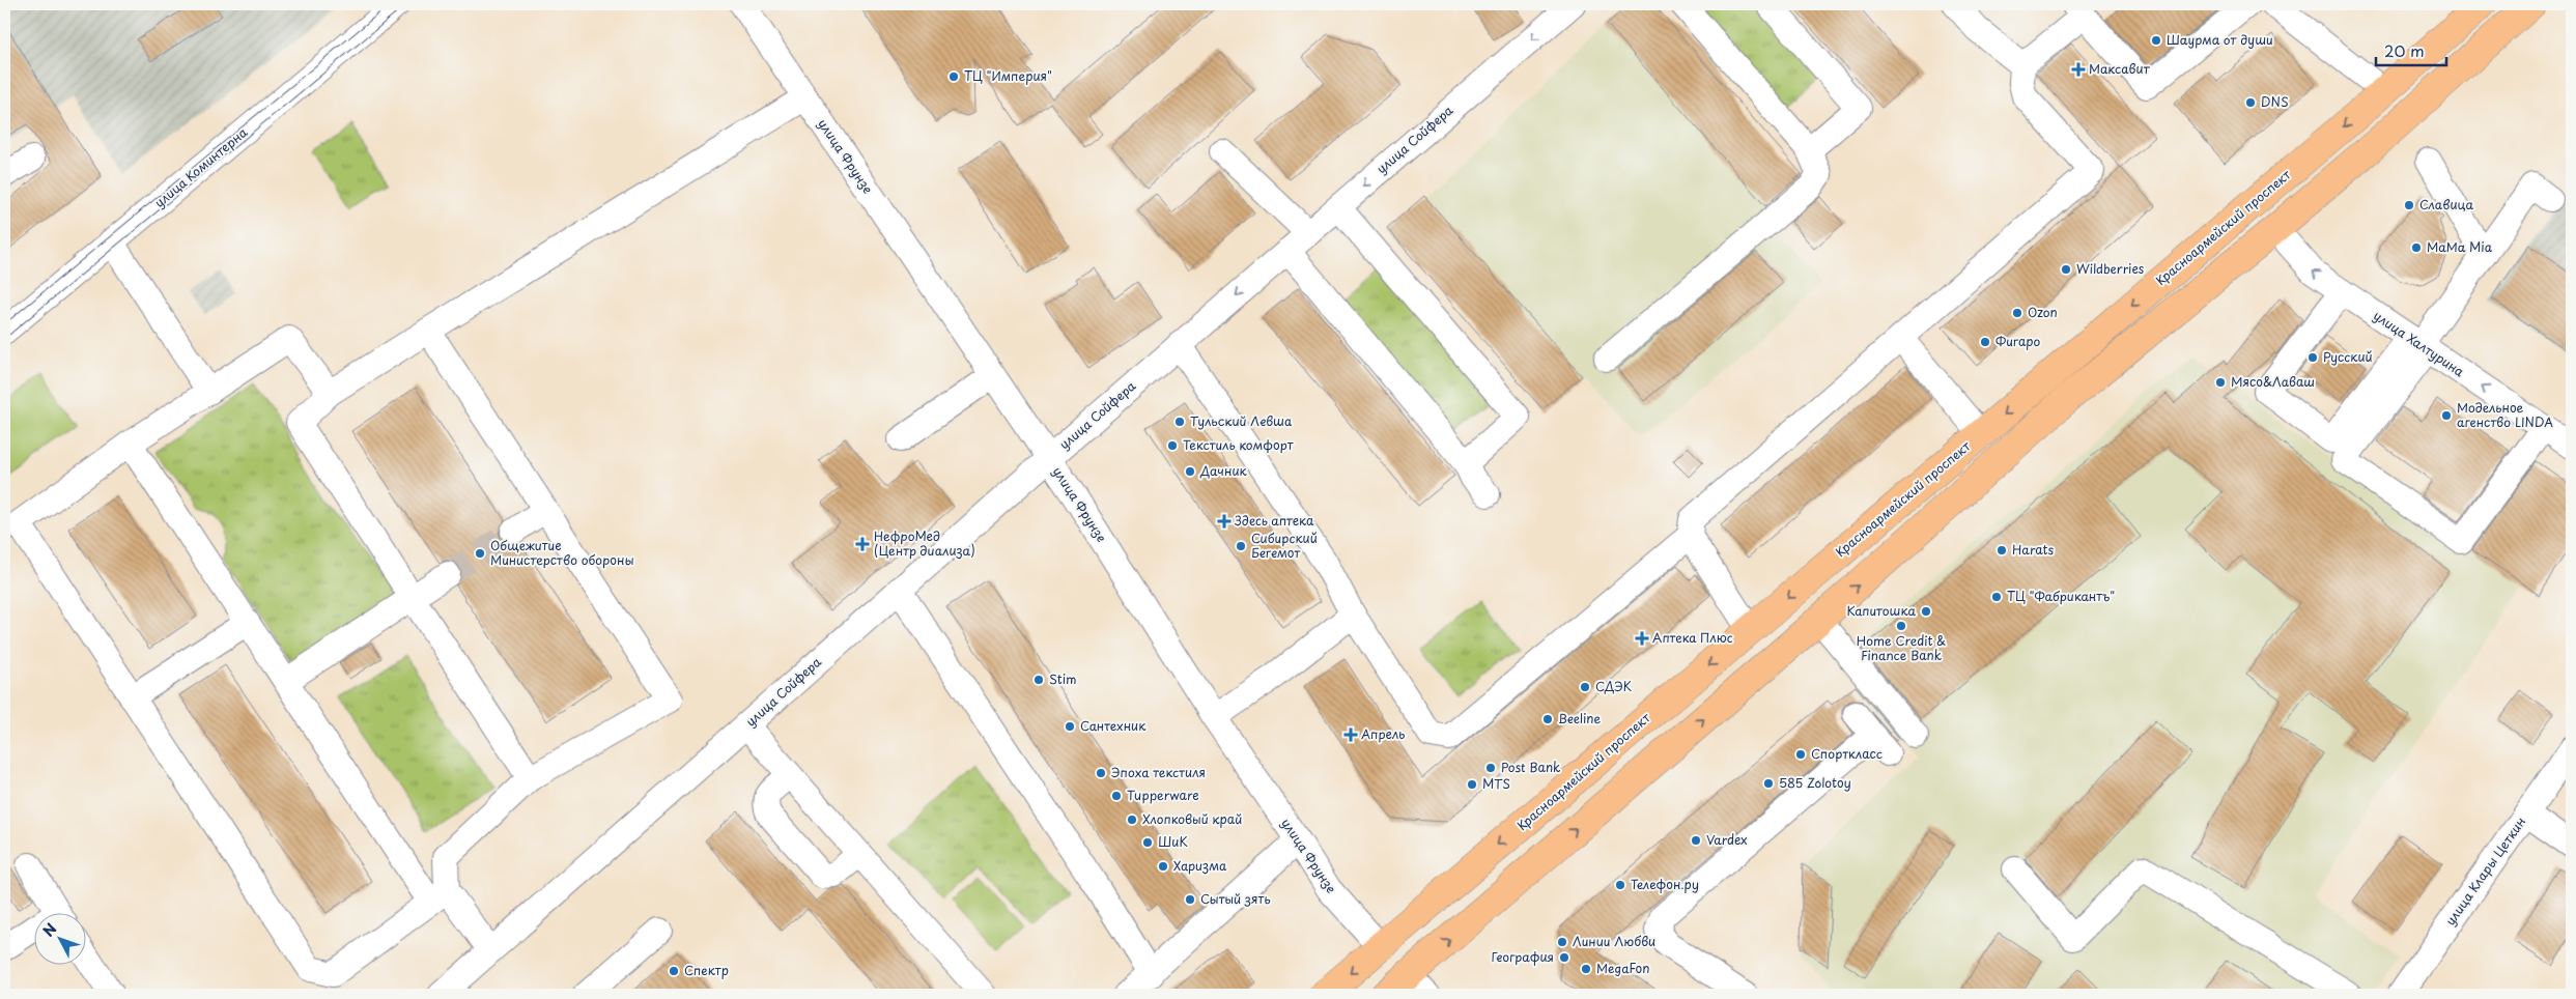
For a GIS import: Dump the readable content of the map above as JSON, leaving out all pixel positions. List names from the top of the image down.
{
  "streets": {
    "main road": ["улица Фрунзе", "Красноармейский проспект"],
    "street": [
      "улица Сойфера",
      "улица Коминтерна",
      "улица Халтурина",
      "улица Клары Цеткин"
    ]
  },
  "crossings": [
    ["улица Сойфера", "улица Фрунзе"],
    ["улица Фрунзе", "Красноармейский проспект"]
  ],
  "one_way": ["улица Халтурина"],
  "places": {
    "other": [
      "Шаурма от души",
      "ТЦ \"Империя\"",
      "DNS",
      "Славица",
      "MaMa Mia",
      "Wildberries",
      "Ozon",
      "Фигаро",
      "Русский",
      "Мясо&Лаваш",
      "Модельное агенство LINDA",
      "Тульский Левша",
      "Текстиль комфорт",
      "Дачник",
      "Сибирский Бегемот",
      "Harats",
      "Общежитие Министерство обороны",
      "ТЦ \"Фабрикантъ\"",
      "Капитошка",
      "Home Credit & Finance Bank",
      "Stim",
      "СДЭК",
      "Beeline",
      "Сантехник",
      "Спорткласс",
      "Post Bank",
      "Эпоха текстиля",
      "585 Zolotoy",
      "MTS",
      "Tupperware",
      "Хлопковый край",
      "Vardex",
      "ШиК",
      "Харизма",
      "Телефон.ру",
      "Сытый зять",
      "Линии Любви",
      "География",
      "MegaFon",
      "Спектр"
    ],
    "health": [
      "Максавит",
      "Здесь аптека",
      "НефроМед (Центр диализа)",
      "Аптека Плюс",
      "Апрель"
    ]
  },
  "scale_bar": "20 m",
  "north": "top left"
}
